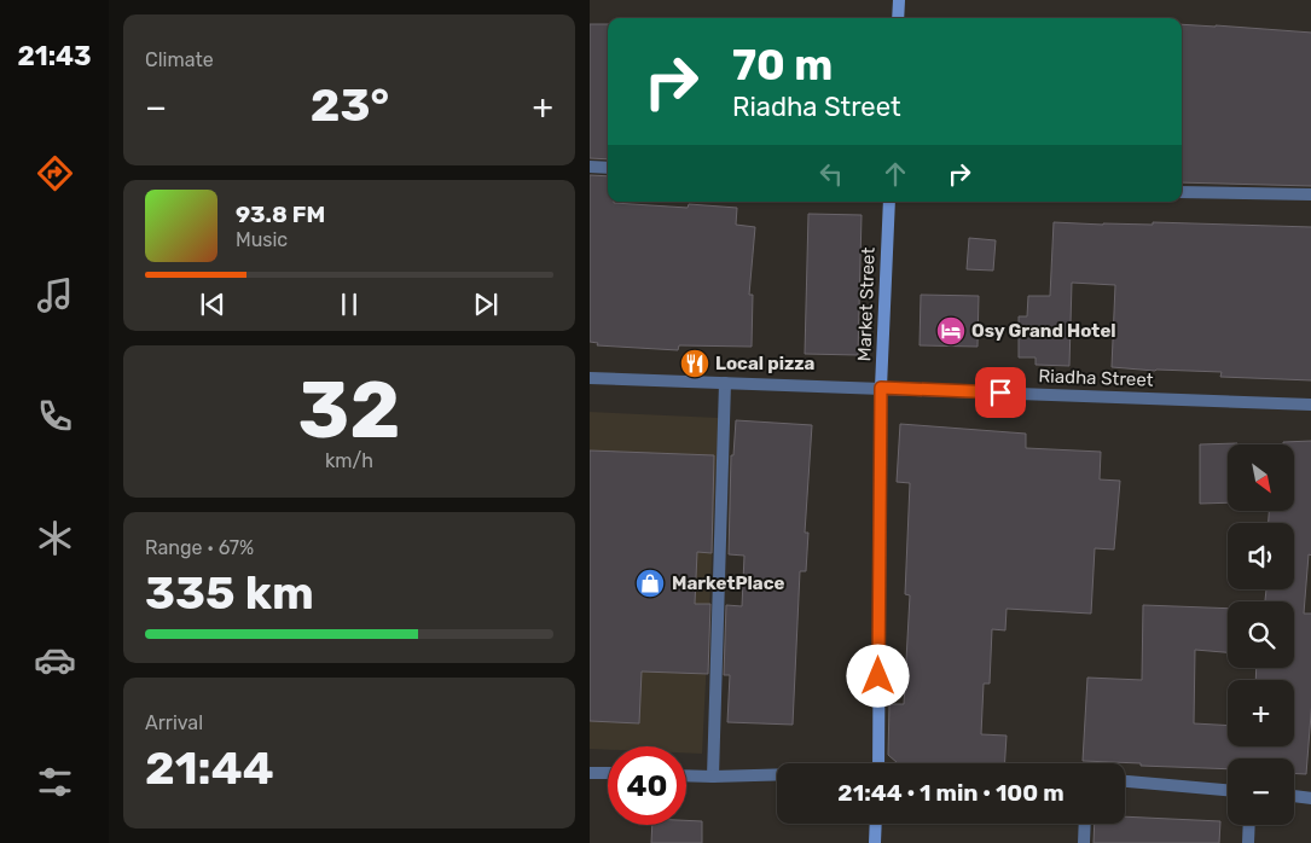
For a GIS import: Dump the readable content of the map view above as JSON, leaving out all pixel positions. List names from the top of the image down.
{
  "streets": {
    "street": ["Market Street", "Riadha Street"]
  },
  "crossings": [
    ["Market Street", "Riadha Street"]
  ],
  "places": {
    "hotel": ["Osy Grand Hotel"],
    "restaurant": ["Local pizza"],
    "shop": ["MarketPlace"]
  },
  "north": "bottom right",
  "page": {
    "tabs": "21:43",
    "tile": [
      "Climate",
      ["32", "km/h"],
      ["Range · 67%", "335 km"],
      ["Arrival", "21:44"]
    ],
    "turn": ["70 m", "Riadha Street"],
    "heat": ["−", "23°", "+"],
    "song": ["93.8 FM", "Music"],
    "map_buttons": ["+", "−"],
    "limit": "40",
    "trip": "21:44 · 1 min · 100 m"
  }
}
